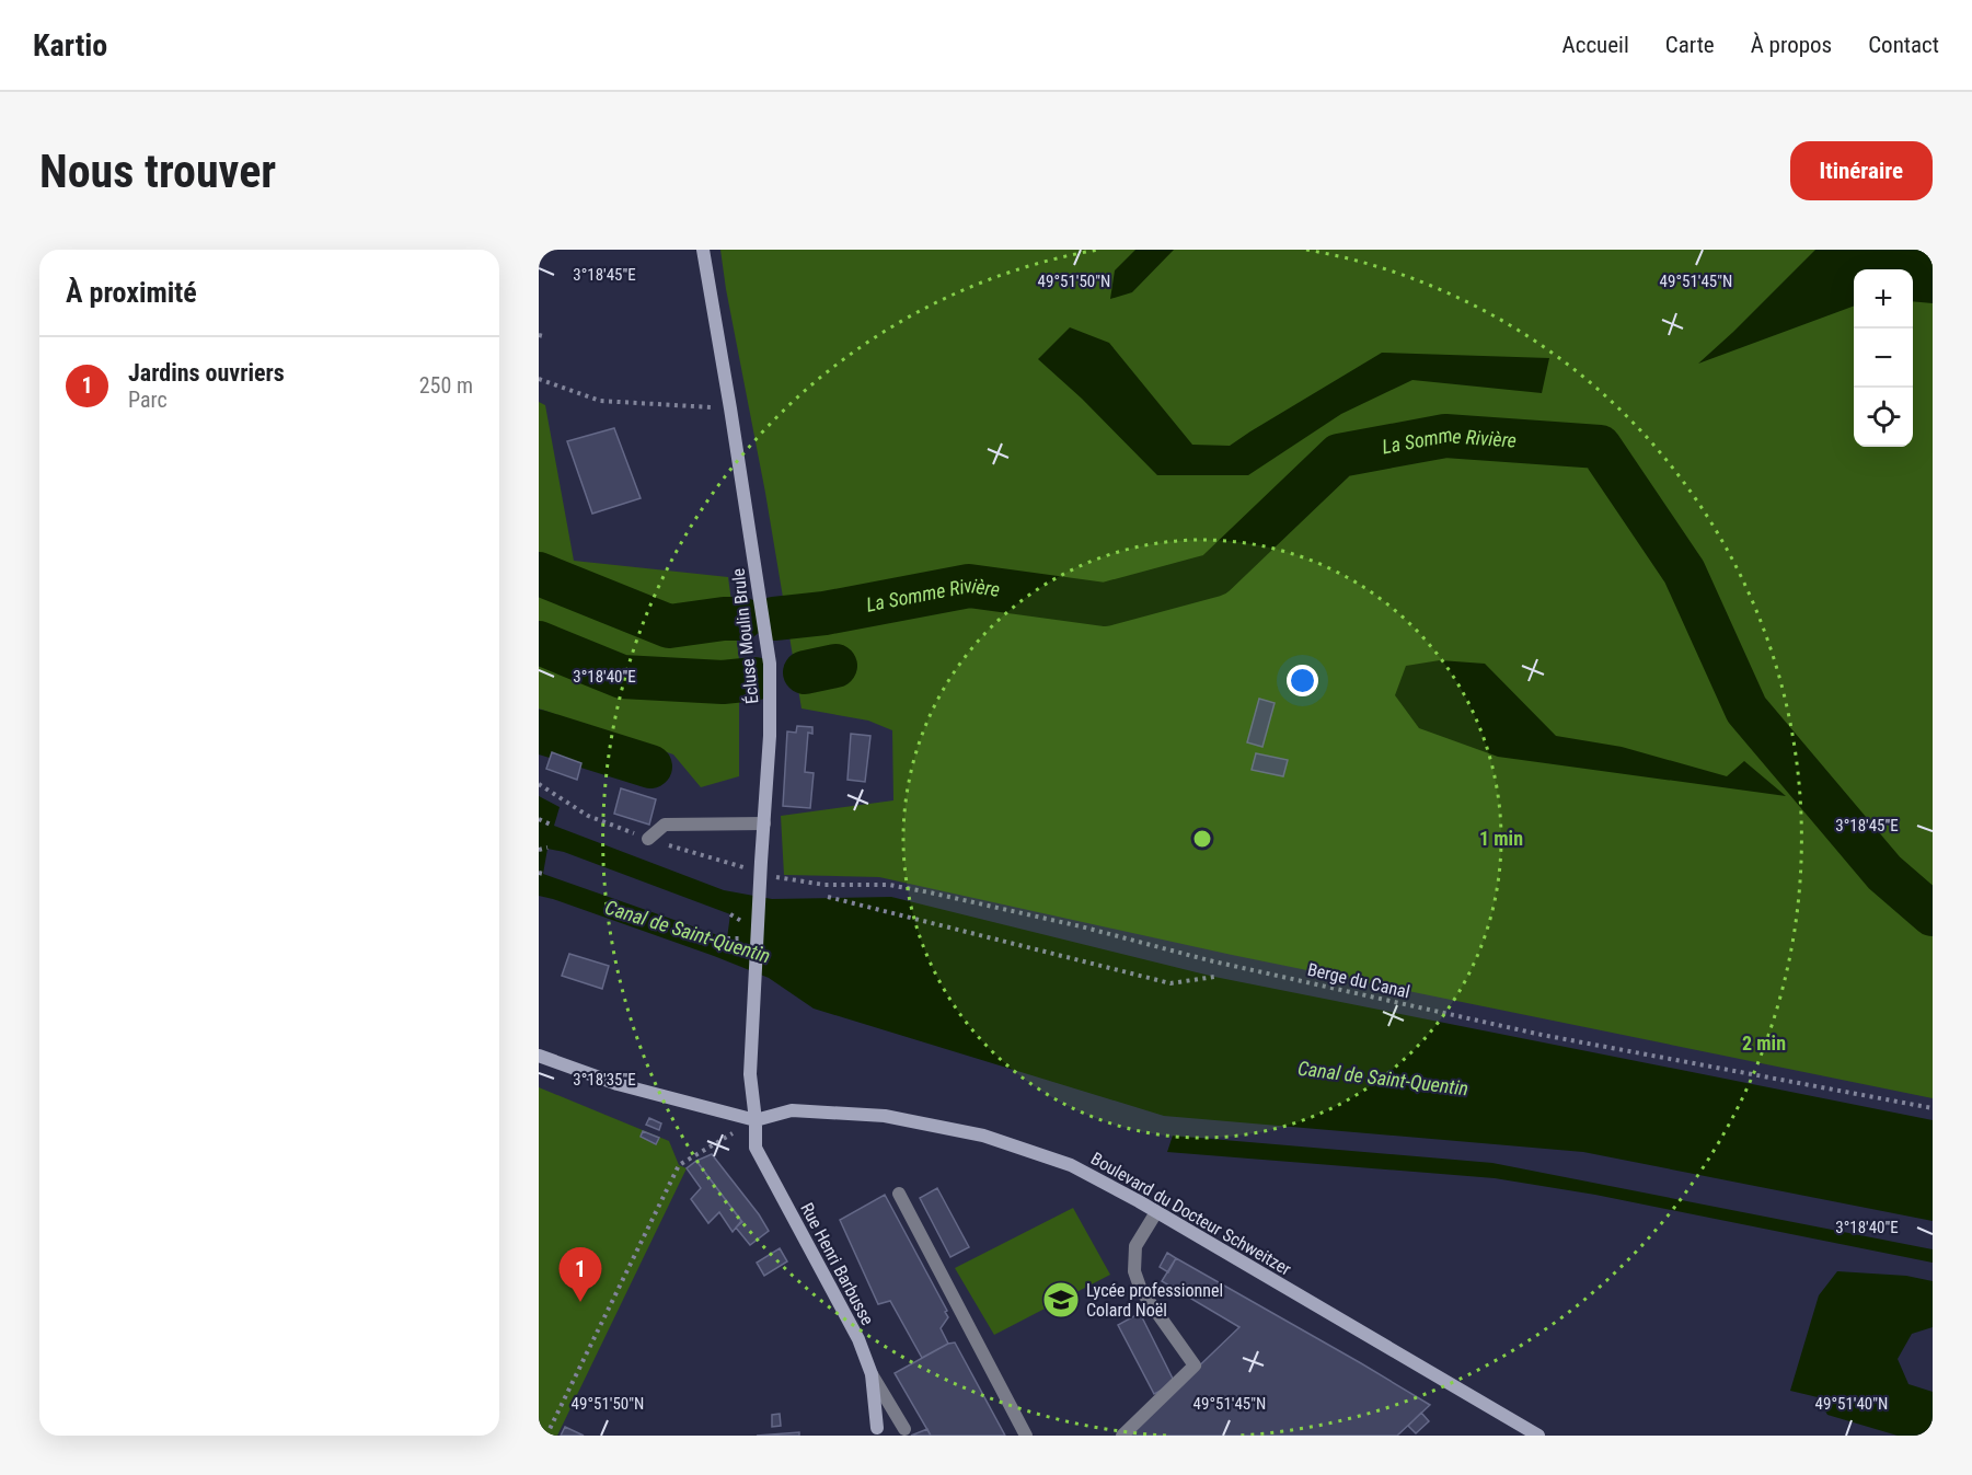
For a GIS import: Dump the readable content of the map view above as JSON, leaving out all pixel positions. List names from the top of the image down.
{
  "streets": {
    "street": ["Écluse Moulin Brule", "Boulevard du Docteur Schweitzer", "Rue Henri Barbusse"],
    "path": ["Berge du Canal"]
  },
  "crossings": [
    ["Écluse Moulin Brule", "Rue Henri Barbusse"],
    ["Boulevard du Docteur Schweitzer", "Rue Henri Barbusse"]
  ],
  "water": ["La Somme Rivière", "Canal de Saint-Quentin"],
  "places": {
    "school or university": ["Lycée professionnel Colard Noël"]
  },
  "page": {
    "header": "Kartio",
    "nav": [
      "Accueil",
      "Carte",
      "À propos",
      "Contact"
    ],
    "buttons": "Itinéraire",
    "title": "Nous trouver",
    "heading": "À proximité",
    "map_buttons": ["+", "−"],
    "list": [
      {
        "mark": "1",
        "name": "Jardins ouvriers",
        "note": "Parc",
        "value": "250 m"
      }
    ],
    "pins": "1"
  },
  "coordinates": [
    "3°18'45\"E",
    "49°51'50\"N",
    "49°51'45\"N",
    "3°18'40\"E",
    "3°18'35\"E",
    "49°51'40\"N"
  ],
  "rings": ["1 min", "2 min"]
}
